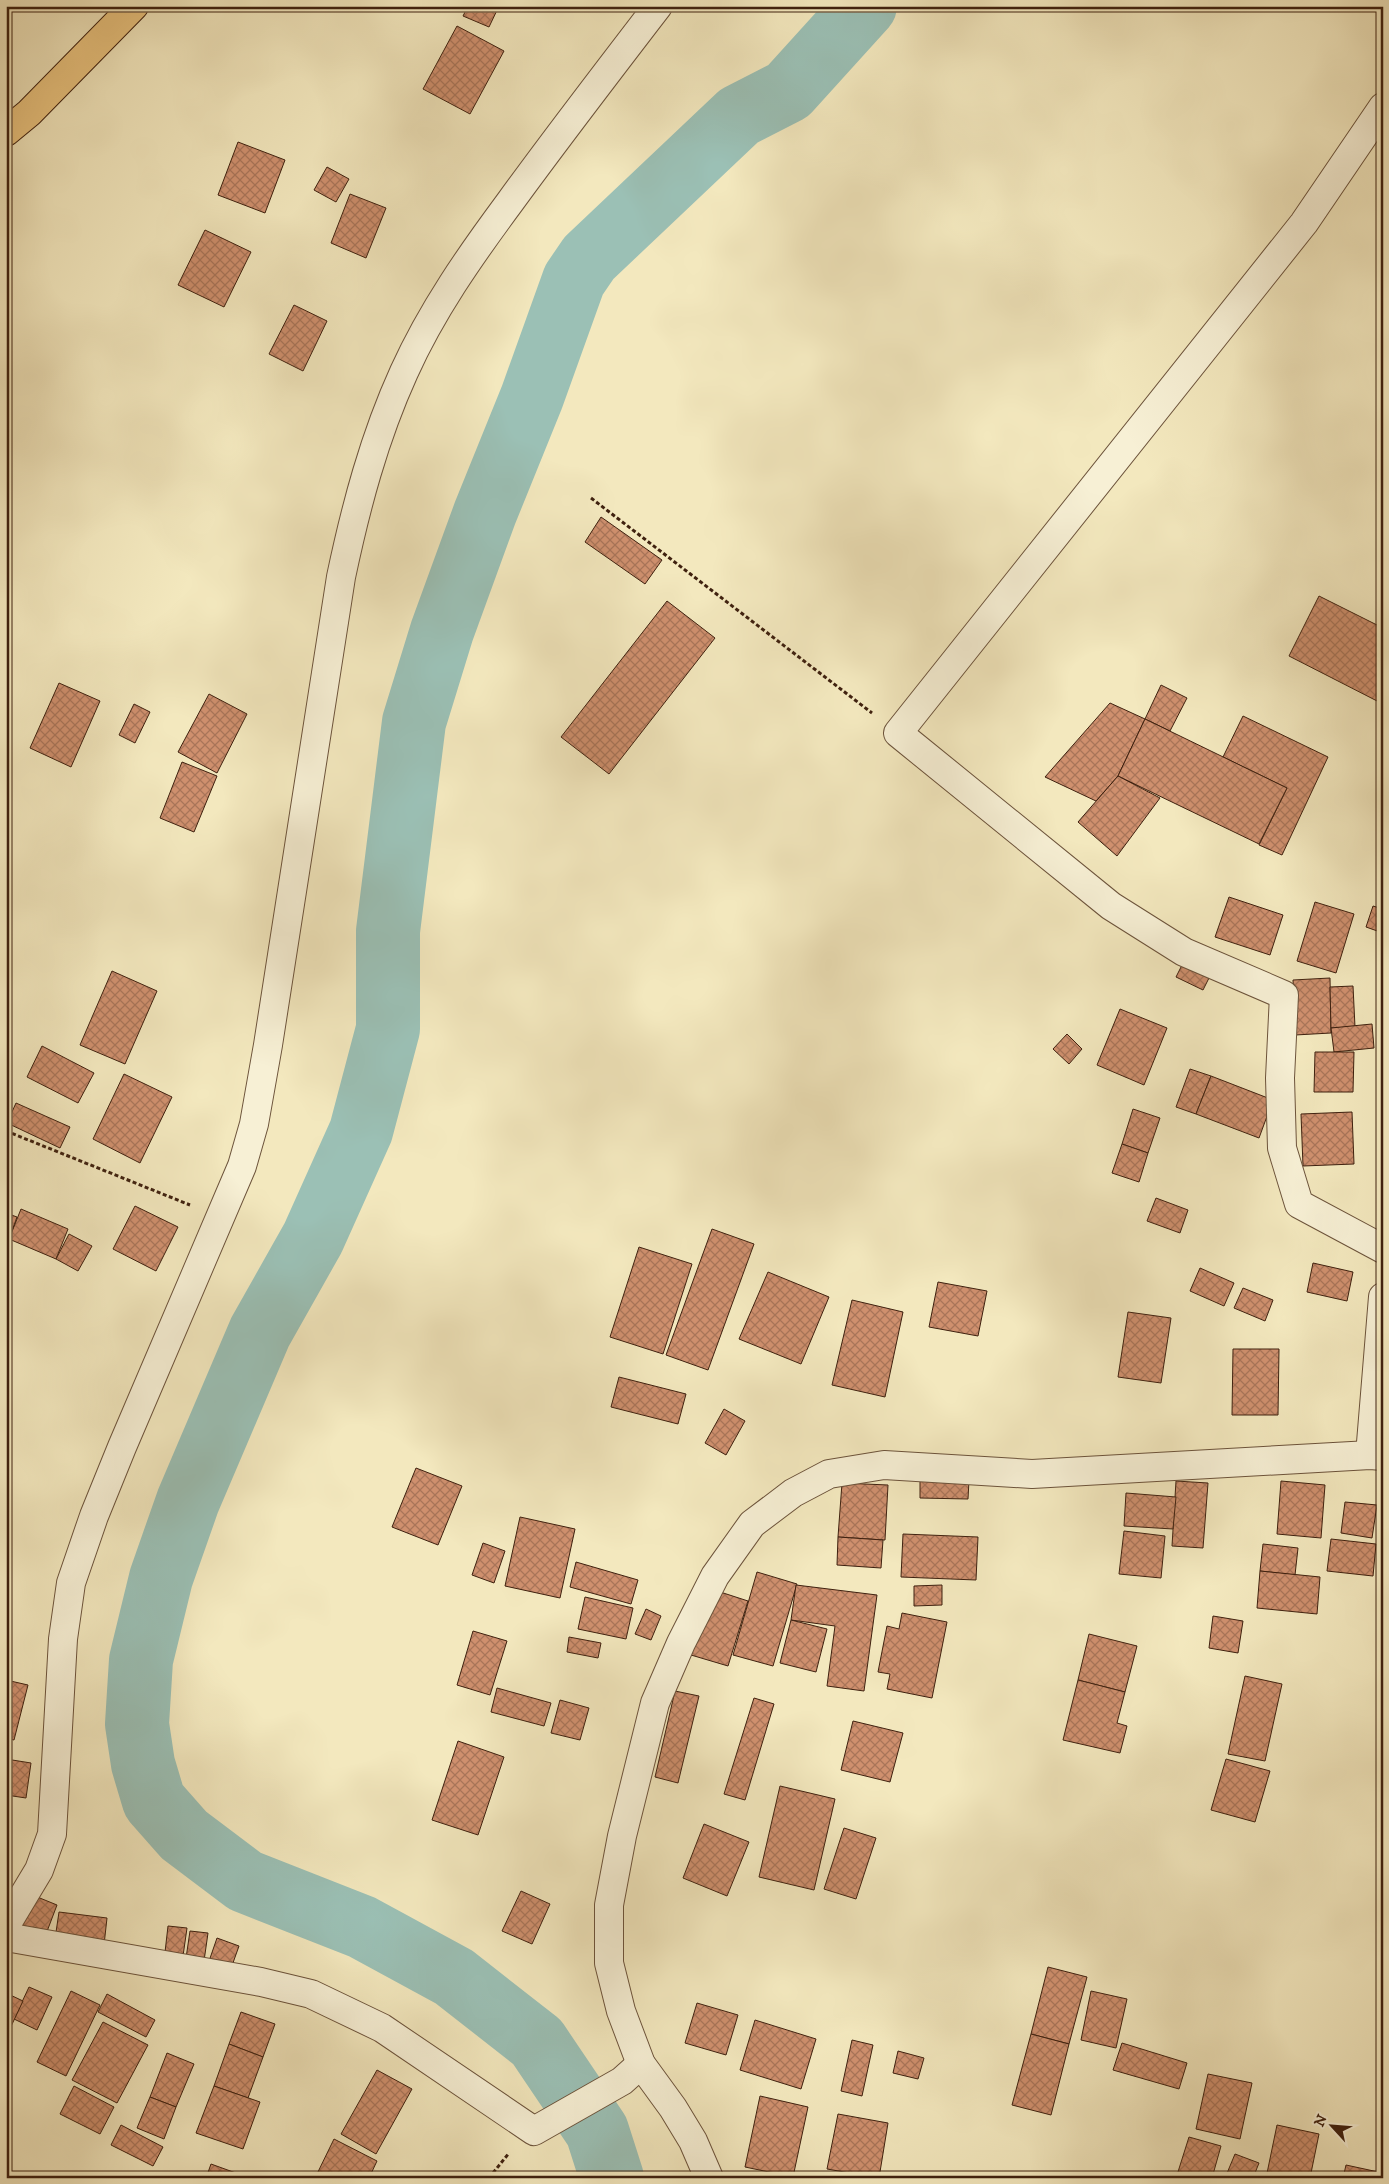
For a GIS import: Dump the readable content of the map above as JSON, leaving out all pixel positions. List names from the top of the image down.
{
  "north": "top left"
}
